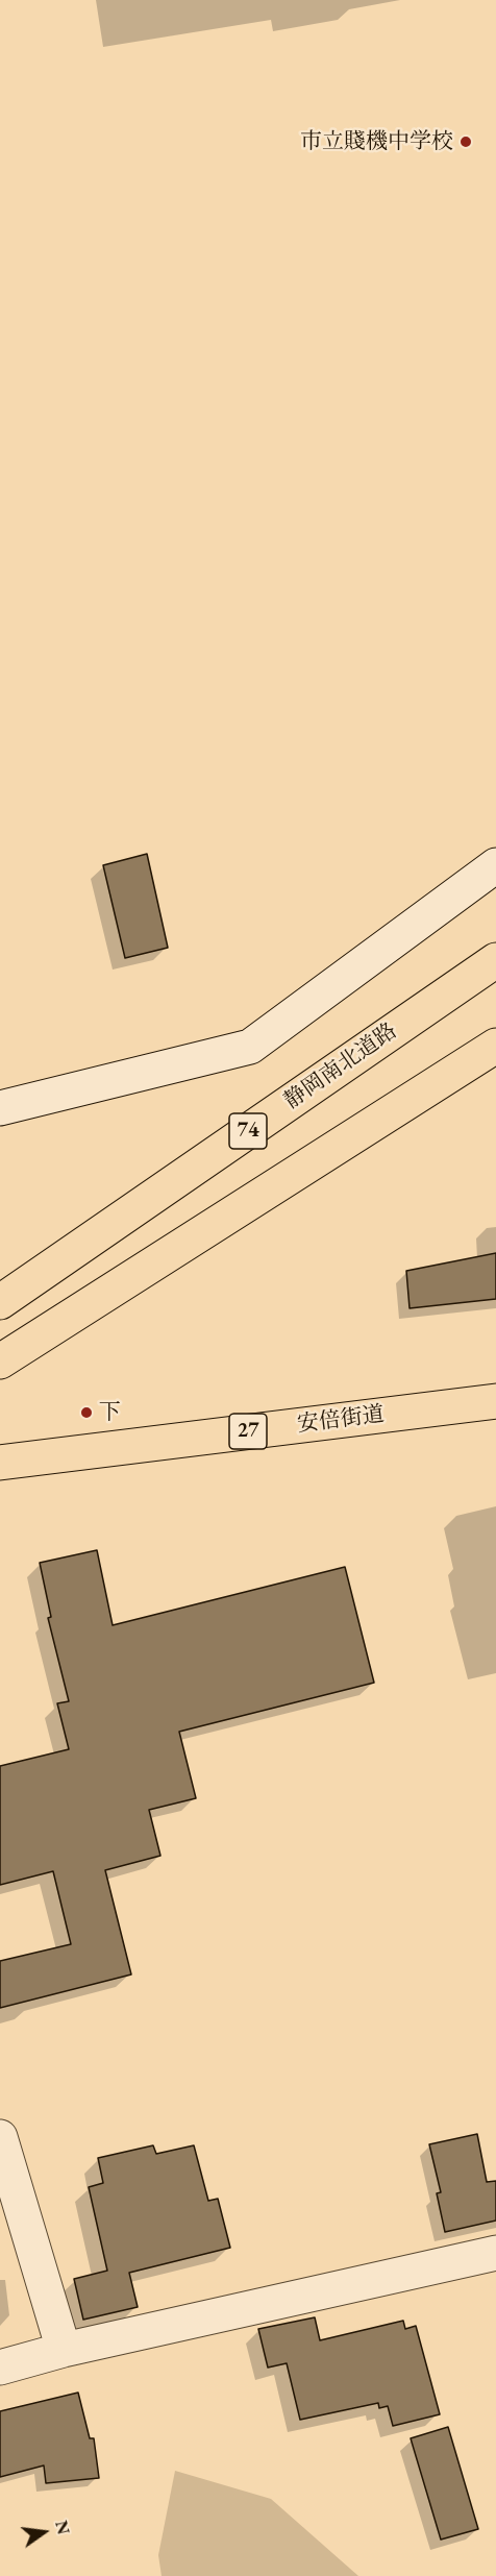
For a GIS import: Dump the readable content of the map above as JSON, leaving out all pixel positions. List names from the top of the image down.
{
  "streets": {
    "main road": [
      "静岡南北道路",
      "74",
      "安倍街道",
      "27"
    ]
  },
  "places": ["市立賤機中学校", "下"],
  "north": "right"
}
